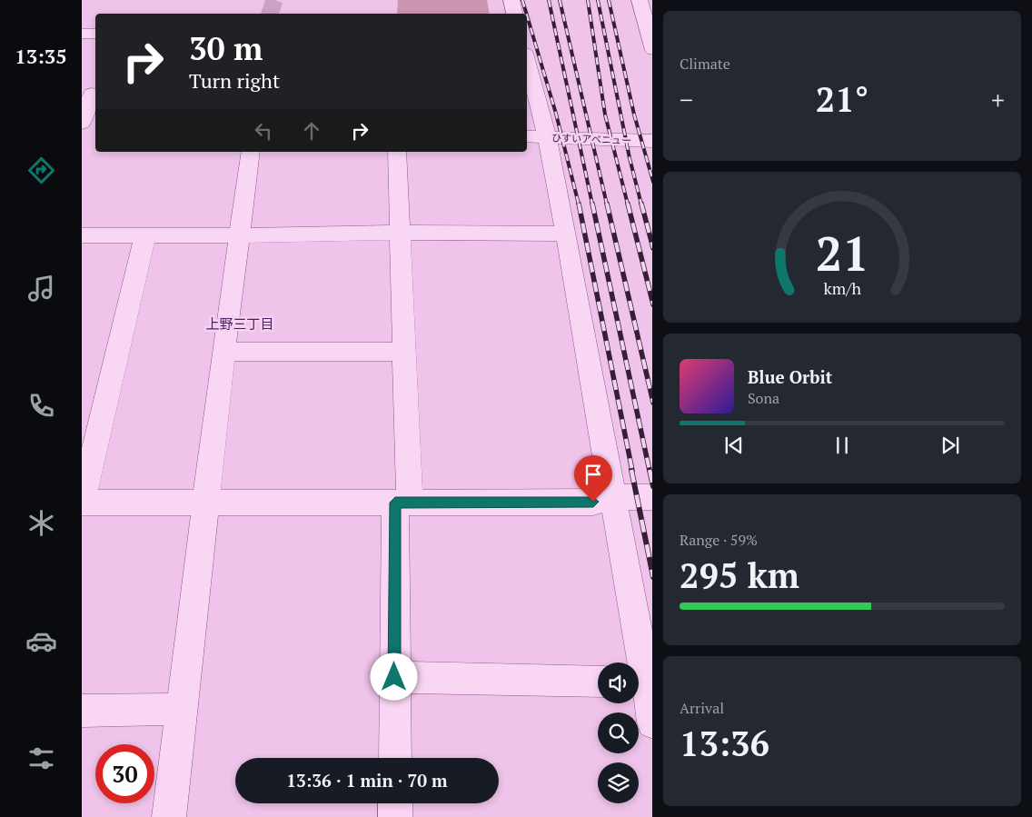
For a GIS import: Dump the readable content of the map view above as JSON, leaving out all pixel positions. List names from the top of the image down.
{
  "streets": {
    "street": ["ひすいアベニュー"]
  },
  "districts": ["上野三丁目"],
  "page": {
    "tabs": "13:35",
    "tile": [
      "Climate",
      ["Range · 59%", "295 km"],
      ["Arrival", "13:36"]
    ],
    "turn": ["30 m", "Turn right"],
    "heat": ["−", "21°", "+"],
    "song": ["Blue Orbit", "Sona"],
    "limit": "30",
    "trip": "13:36 · 1 min · 70 m",
    "gauge": ["21", "km/h"]
  }
}
